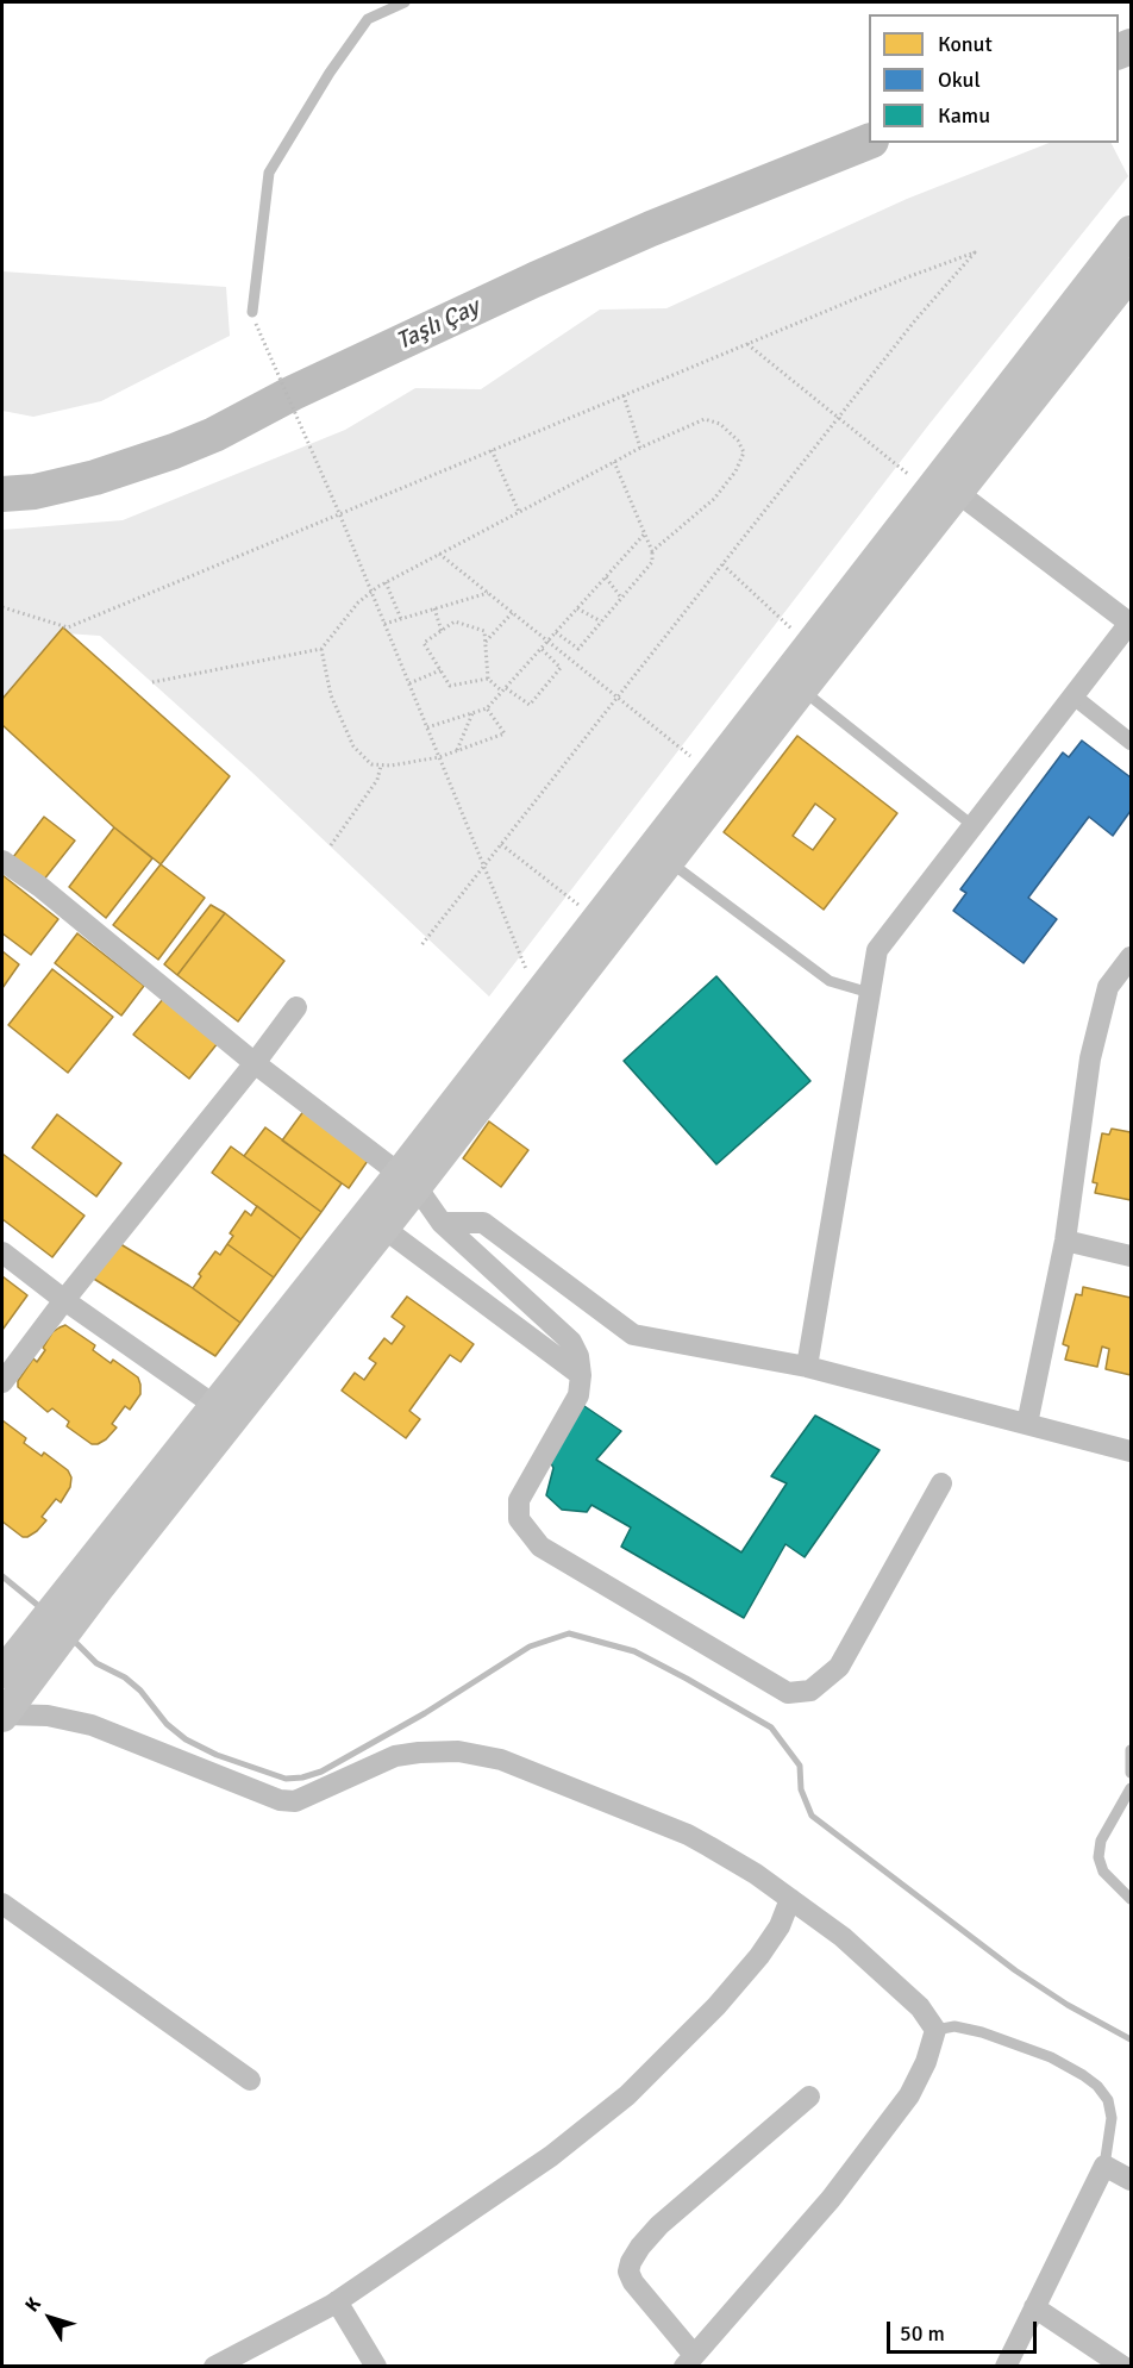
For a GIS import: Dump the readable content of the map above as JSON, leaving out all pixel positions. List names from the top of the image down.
{
  "water": ["Taşlı Çay"],
  "legend": ["Konut", "Okul", "Kamu"],
  "scale_bar": "50 m",
  "north": "top left"
}
